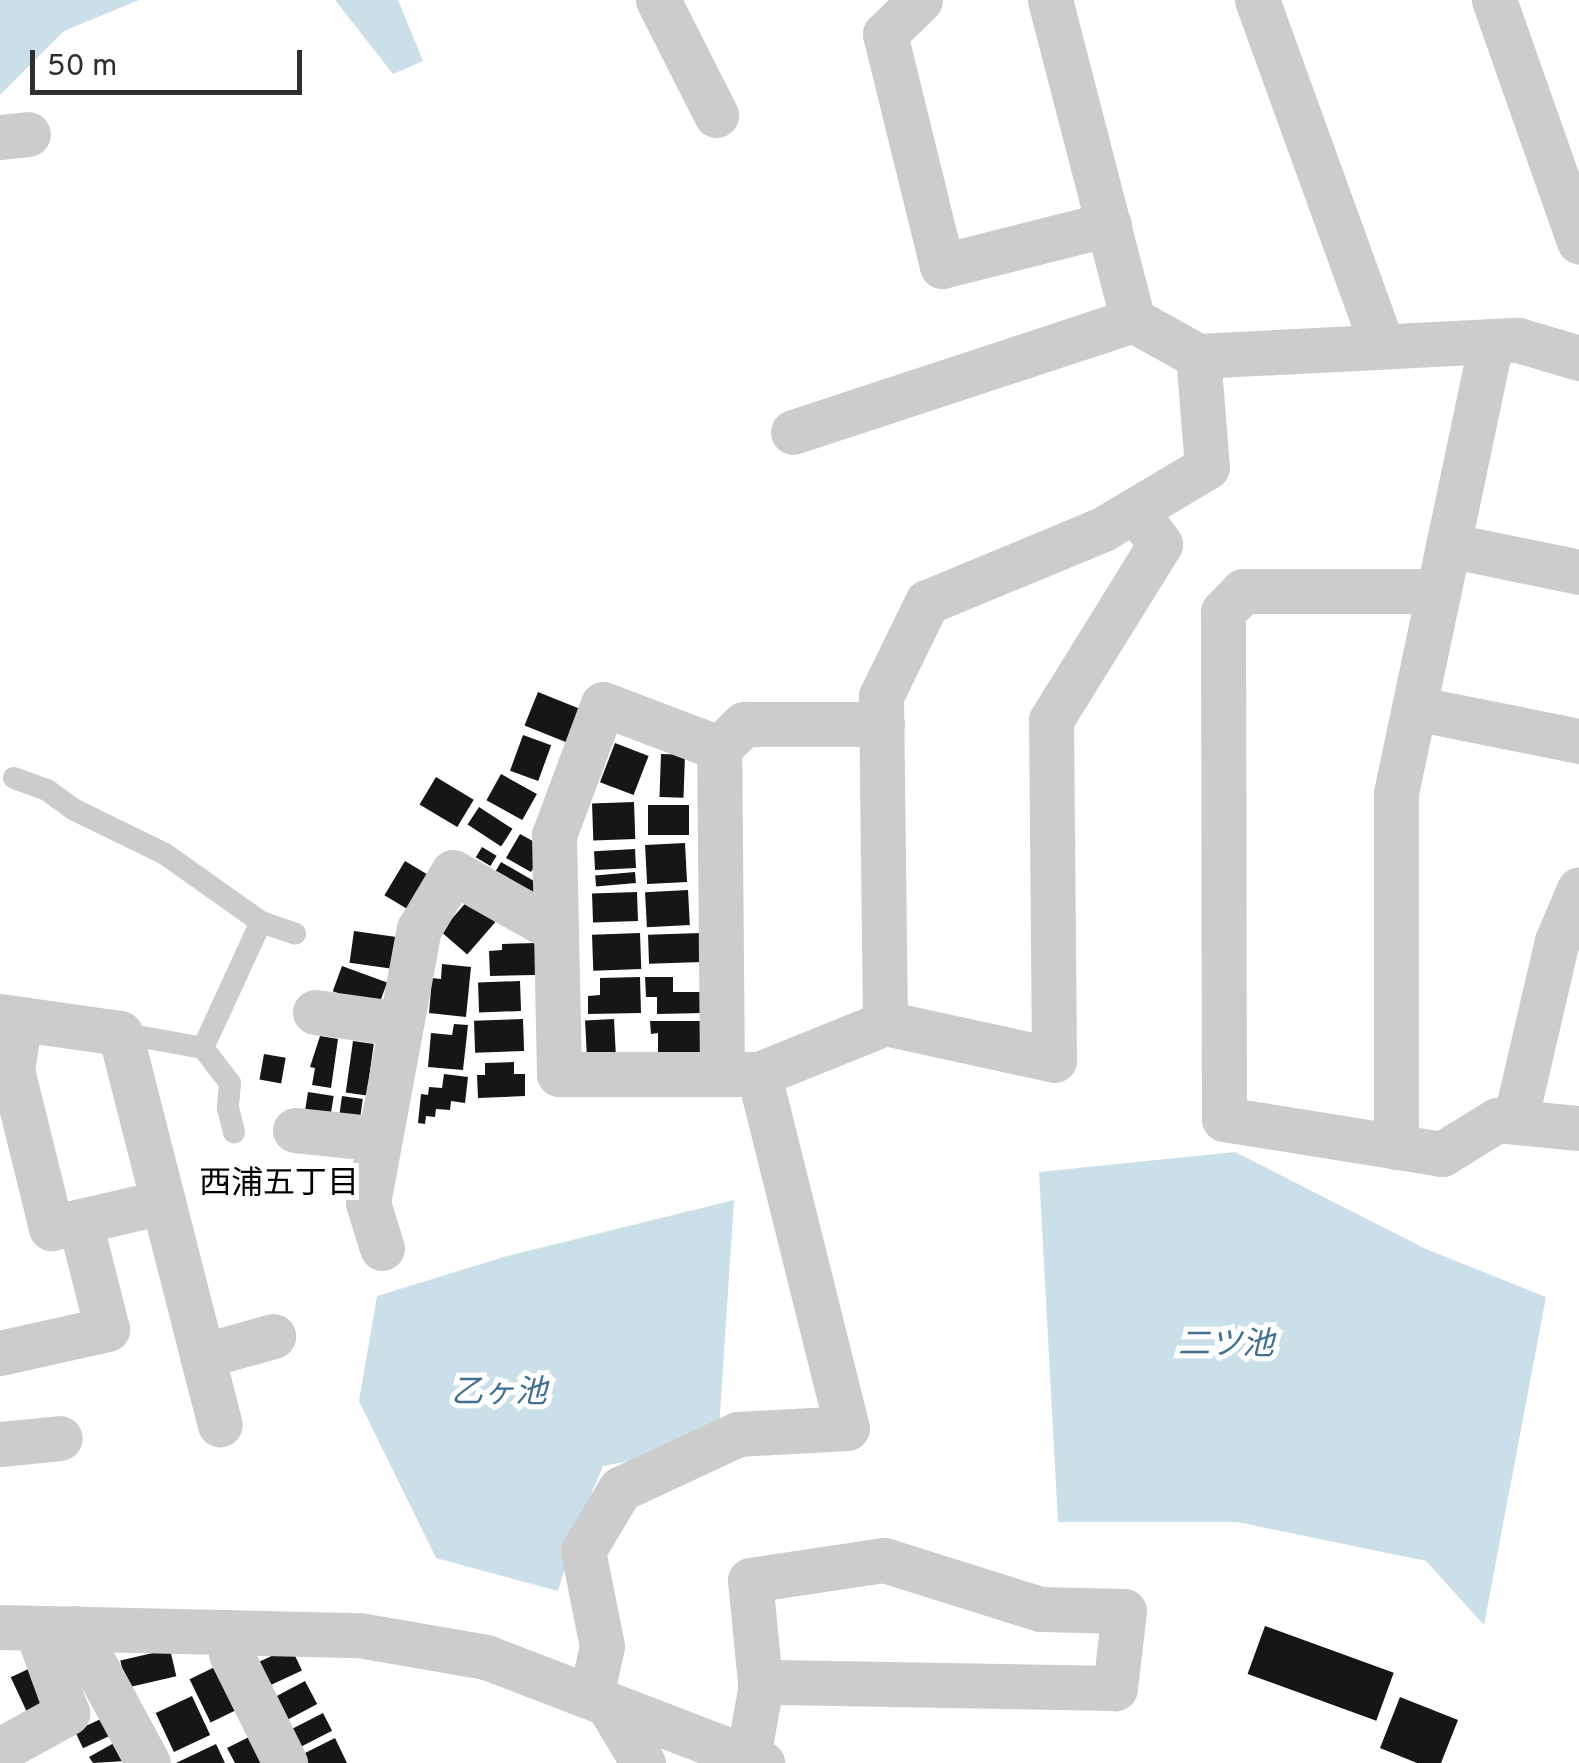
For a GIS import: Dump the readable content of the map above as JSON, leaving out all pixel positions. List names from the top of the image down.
{
  "districts": ["西浦五丁目"],
  "water": ["二ツ池", "乙ヶ池"],
  "scale_bar": "50 m"
}
